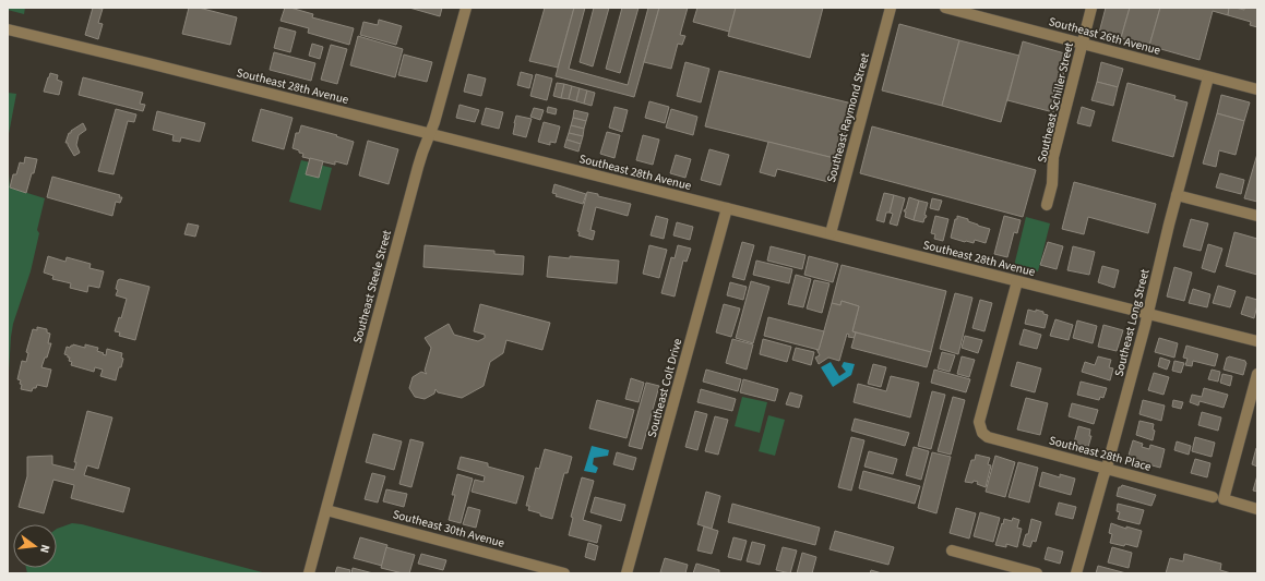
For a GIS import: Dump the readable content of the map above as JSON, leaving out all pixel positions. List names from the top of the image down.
{
  "streets": {
    "street": [
      "Southeast 26th Avenue",
      "Southeast 28th Avenue",
      "Southeast Schiller Street",
      "Southeast Raymond Street",
      "Southeast Steele Street",
      "Southeast Long Street",
      "Southeast Colt Drive",
      "Southeast 28th Place",
      "Southeast 30th Avenue"
    ]
  },
  "crossings": [
    ["Southeast 26th Avenue", "Southeast Schiller Street"],
    ["Southeast 26th Avenue", "Southeast Long Street"],
    ["Southeast 28th Avenue", "Southeast Raymond Street"],
    ["Southeast 28th Avenue", "Southeast Steele Street"],
    ["Southeast 28th Avenue", "Southeast Long Street"],
    ["Southeast 28th Avenue", "Southeast Colt Drive"],
    ["Southeast 28th Avenue", "Southeast 28th Place"],
    ["Southeast Steele Street", "Southeast 30th Avenue"],
    ["Southeast Long Street", "Southeast 28th Place"]
  ],
  "north": "right"
}
